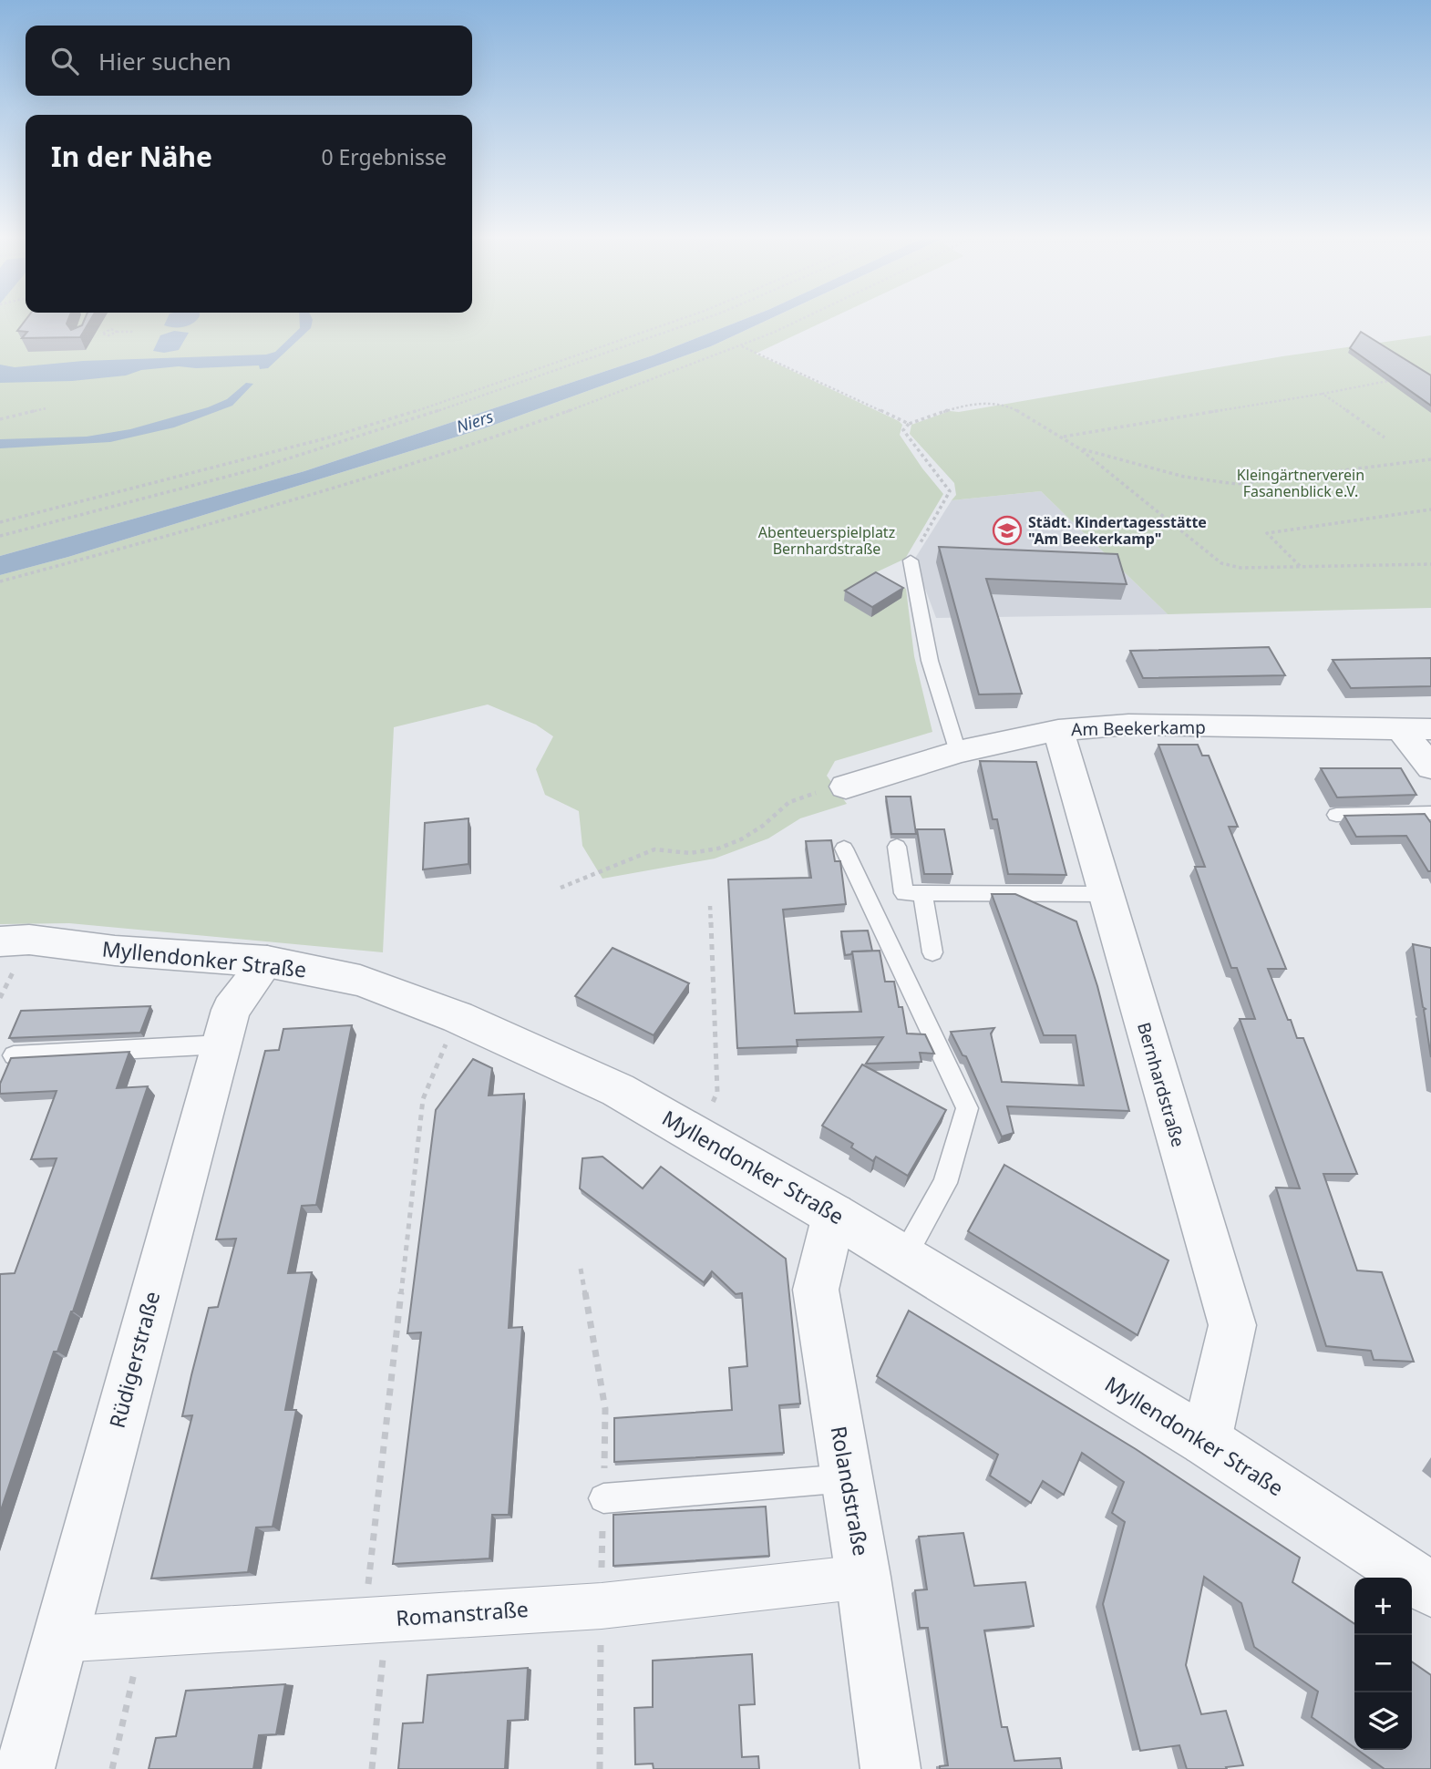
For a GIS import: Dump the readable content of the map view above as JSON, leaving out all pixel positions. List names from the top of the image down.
{
  "streets": {
    "street": [
      "Am Beekerkamp",
      "Myllendonker Straße",
      "Bernhardstraße",
      "Rüdigerstraße",
      "Rolandstraße",
      "Romanstraße"
    ]
  },
  "crossings": [
    ["Am Beekerkamp", "Bernhardstraße"],
    ["Myllendonker Straße", "Bernhardstraße"],
    ["Myllendonker Straße", "Rüdigerstraße"],
    ["Myllendonker Straße", "Rolandstraße"],
    ["Rüdigerstraße", "Romanstraße"],
    ["Rolandstraße", "Romanstraße"]
  ],
  "water": ["Niers"],
  "parks": ["Kleingärtnerverein Fasanenblick e.V.", "Abenteuerspielplatz Bernhardstraße"],
  "places": {
    "school or university": ["Städt. Kindertagesstätte \"Am Beekerkamp\""]
  },
  "page": {
    "search": "Hier suchen",
    "heading": ["In der Nähe", "0 Ergebnisse"],
    "map_buttons": ["+", "−"]
  }
}
